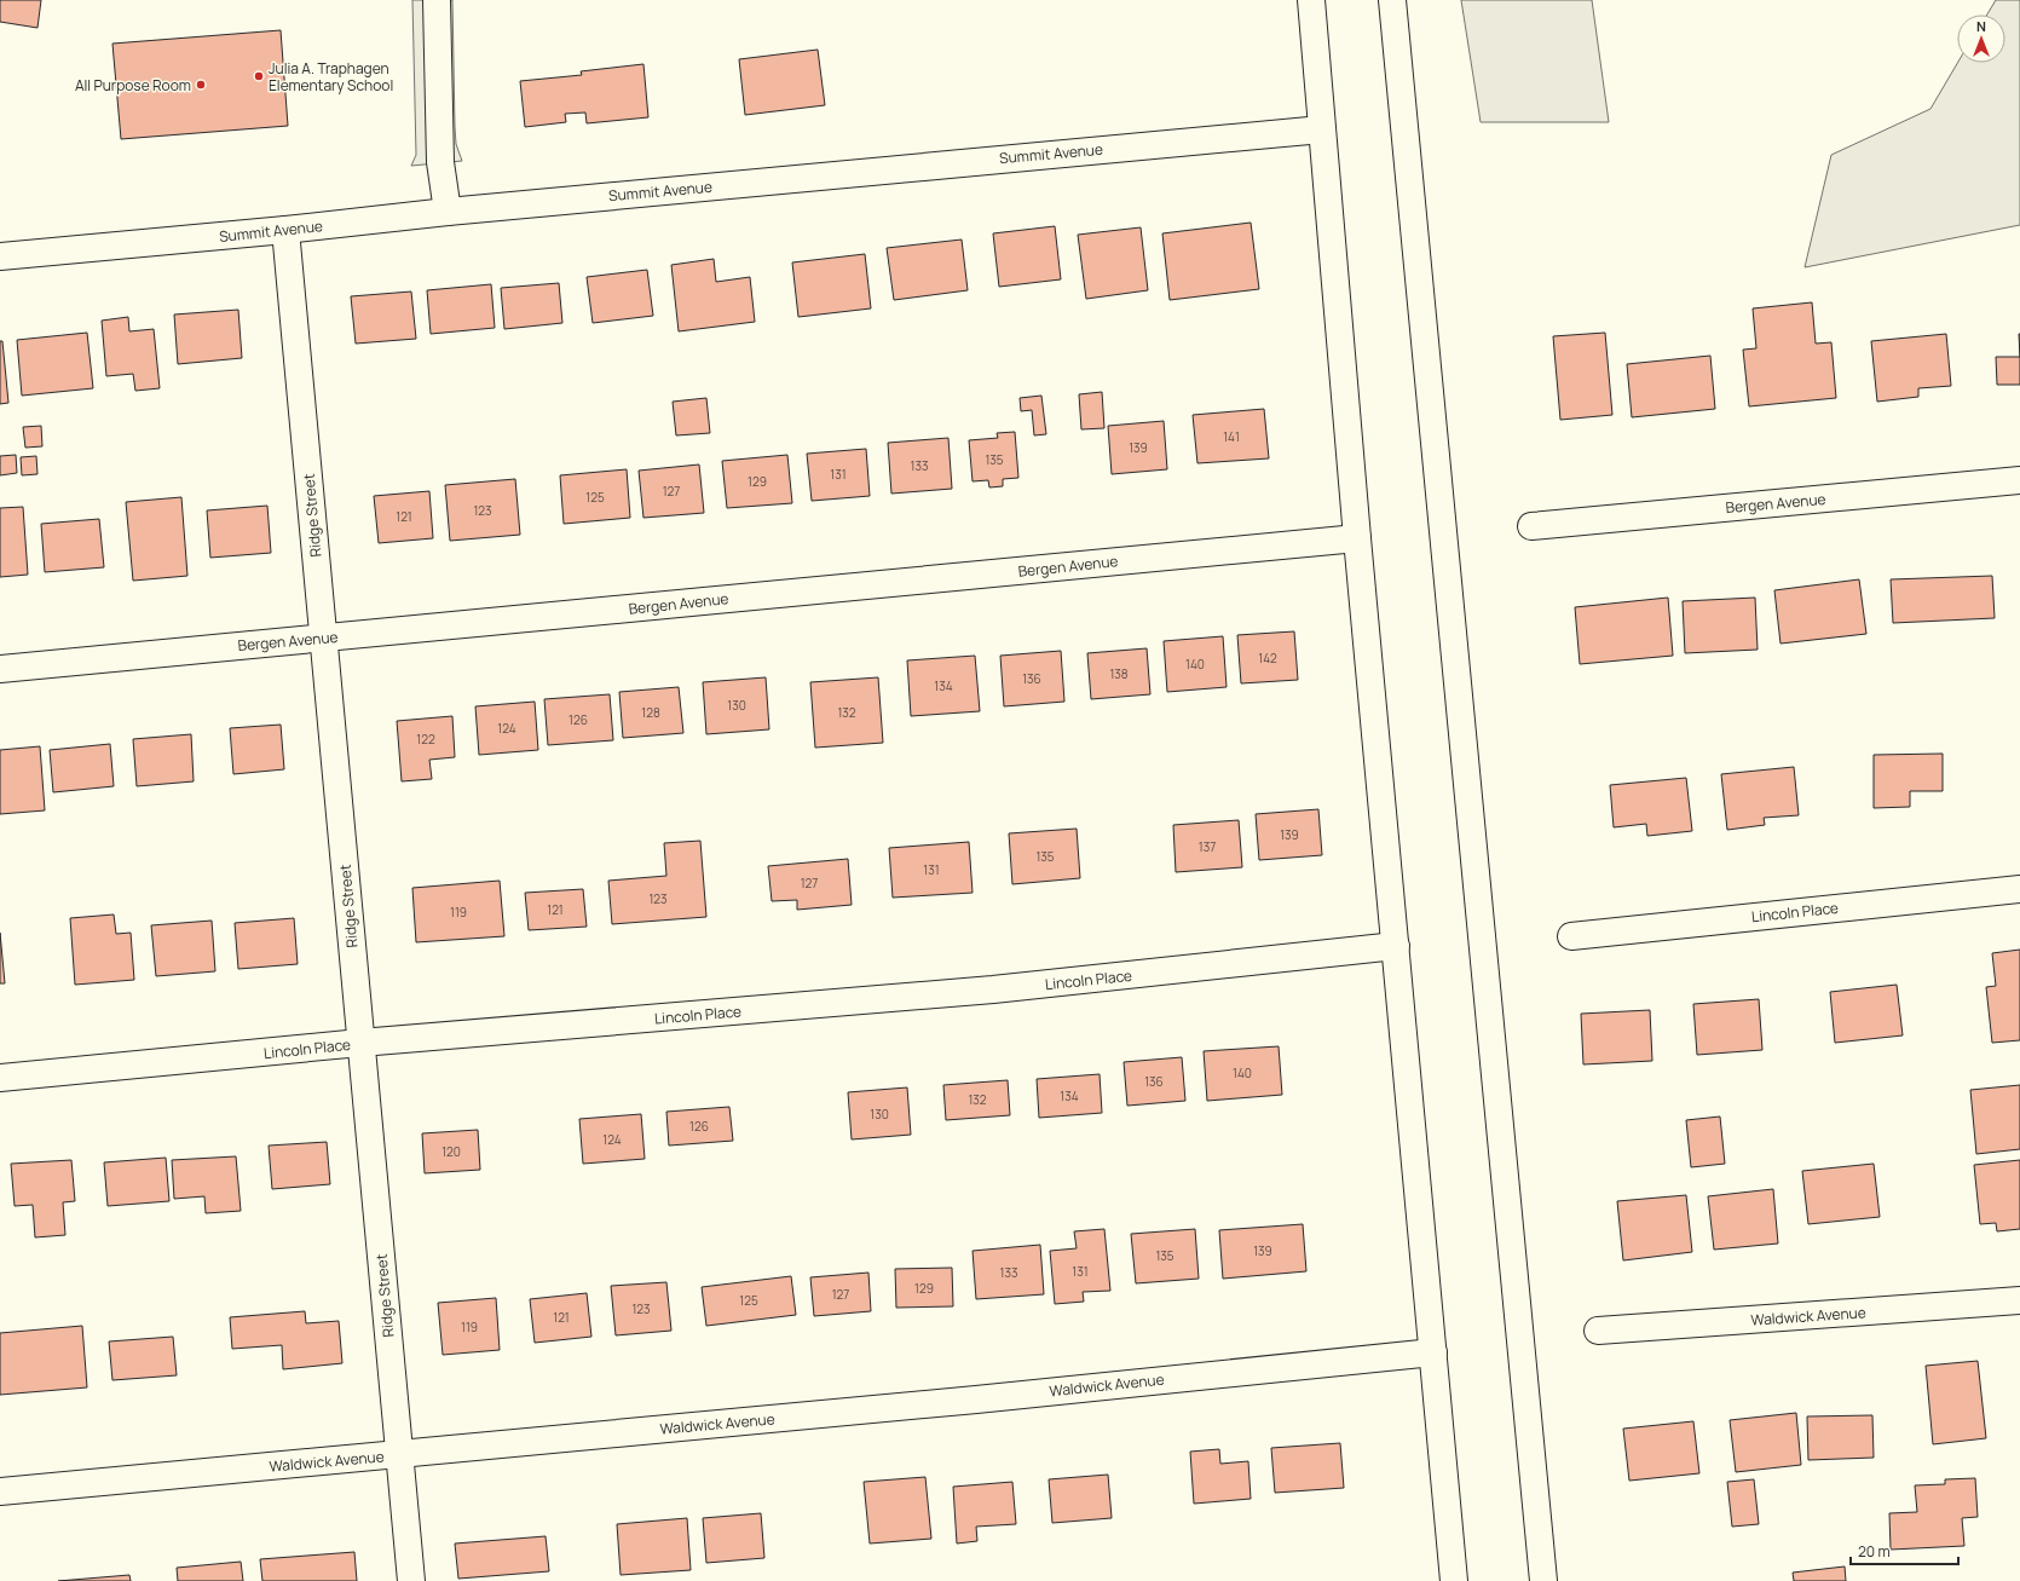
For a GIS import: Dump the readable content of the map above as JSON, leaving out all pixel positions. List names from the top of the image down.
{
  "streets": {
    "main road": [
      "Summit Avenue",
      "Bergen Avenue",
      "Ridge Street",
      "Lincoln Place",
      "Waldwick Avenue"
    ]
  },
  "crossings": [
    ["Summit Avenue", "Ridge Street"],
    ["Bergen Avenue", "Ridge Street"],
    ["Ridge Street", "Lincoln Place"],
    ["Ridge Street", "Waldwick Avenue"]
  ],
  "places": ["Julia A. Traphagen Elementary School", "All Purpose Room"],
  "house_numbers": [
    "141",
    "139",
    "135",
    "133",
    "131",
    "129",
    "127",
    "125",
    "123",
    "121",
    "142",
    "140",
    "138",
    "136",
    "134",
    "130",
    "128",
    "132",
    "126",
    "124",
    "122",
    "139",
    "137",
    "135",
    "131",
    "127",
    "123",
    "121",
    "119",
    "140",
    "136",
    "134",
    "132",
    "130",
    "126",
    "124",
    "120",
    "139",
    "135",
    "131",
    "133",
    "129",
    "127",
    "125",
    "123",
    "121",
    "119"
  ],
  "scale_bar": "20 m",
  "north": "top"
}
